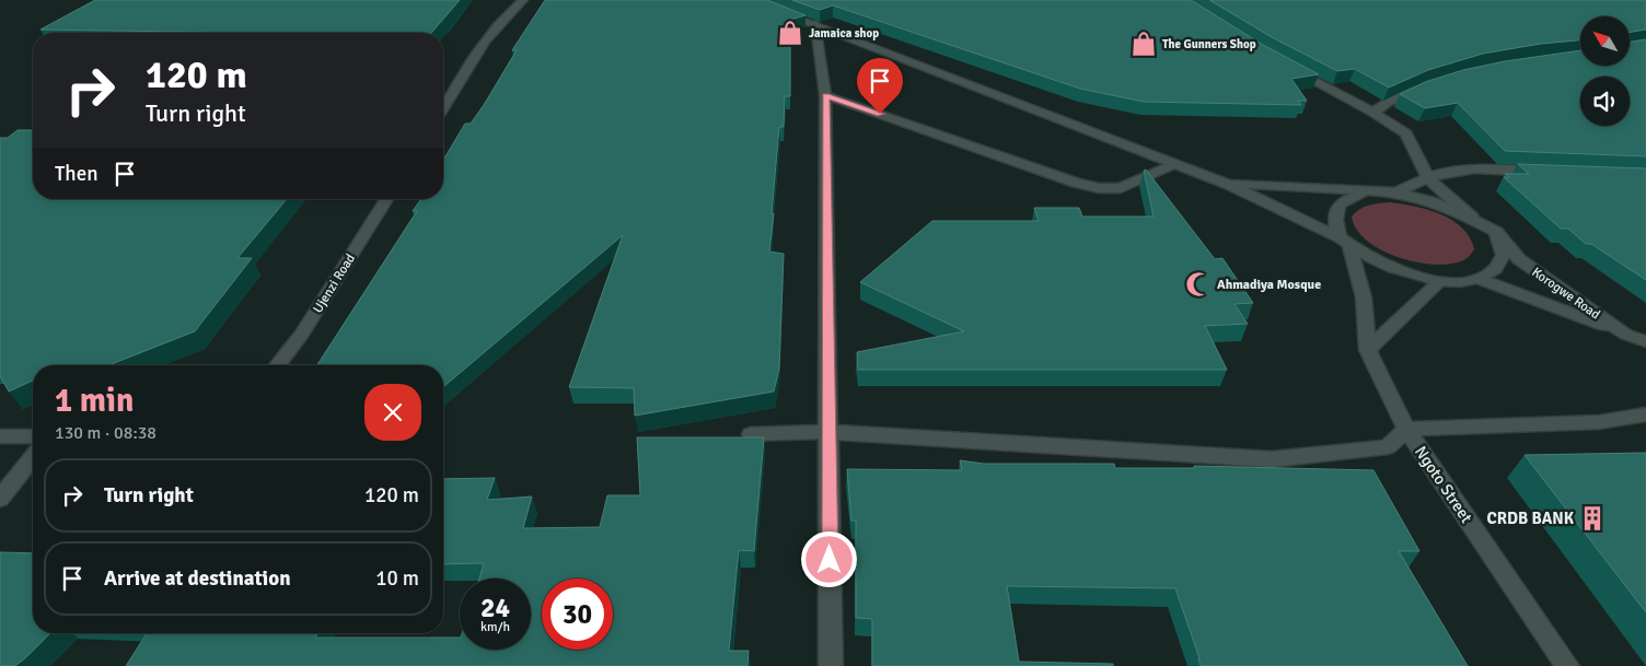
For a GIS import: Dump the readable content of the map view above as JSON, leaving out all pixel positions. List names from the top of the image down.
{
  "streets": {
    "street": ["Ujenzi Road", "Korogwe Road", "Ngoto Street"]
  },
  "places": {
    "shop": ["Jamaica shop", "The Gunners Shop"],
    "mosque": ["Ahmadiya Mosque"],
    "building": ["CRDB BANK"]
  },
  "north": "top left",
  "page": {
    "turn": ["120 m", "Turn right"],
    "then": "Then",
    "heading": ["1 min", "130 m · 08:38"],
    "list": [
      {
        "name": "Turn right",
        "value": "120 m"
      },
      {
        "name": "Arrive at destination",
        "value": "10 m"
      }
    ],
    "speed": "24 km/h",
    "limit": "30"
  }
}
